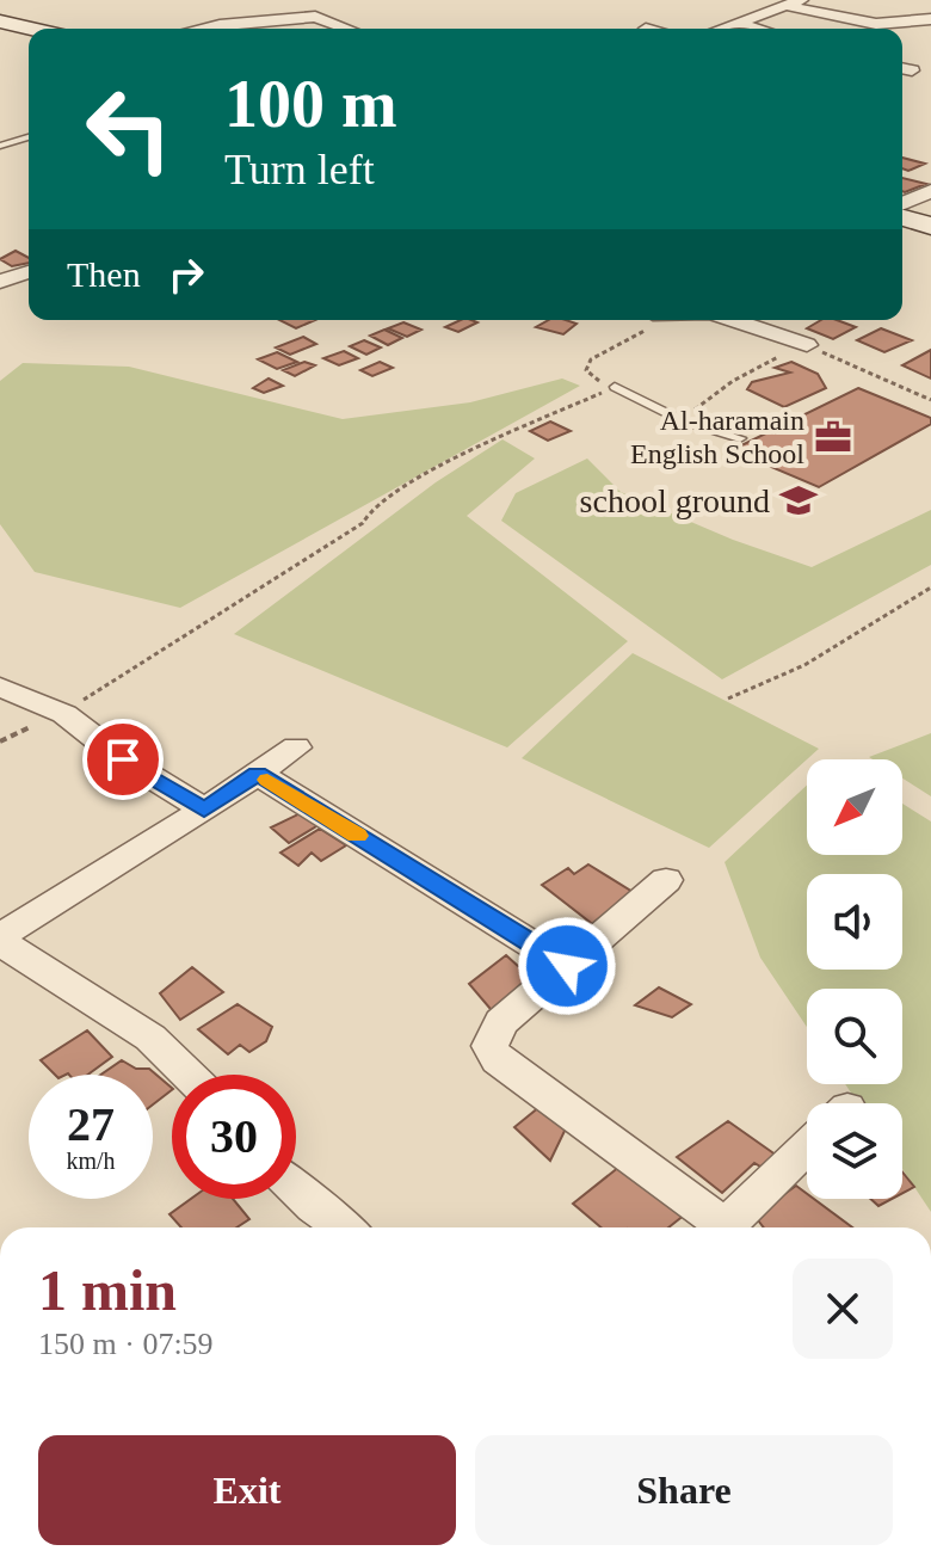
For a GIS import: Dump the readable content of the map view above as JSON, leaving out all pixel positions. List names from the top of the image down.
{
  "places": {
    "office": ["Al-haramain English School"],
    "school or university": ["school ground"]
  },
  "north": "bottom left",
  "page": {
    "turn": ["100 m", "Turn left"],
    "then": "Then",
    "speed": "27 km/h",
    "limit": "30",
    "heading": ["1 min", "150 m · 07:59"],
    "buttons": ["Exit", "Share"]
  }
}
